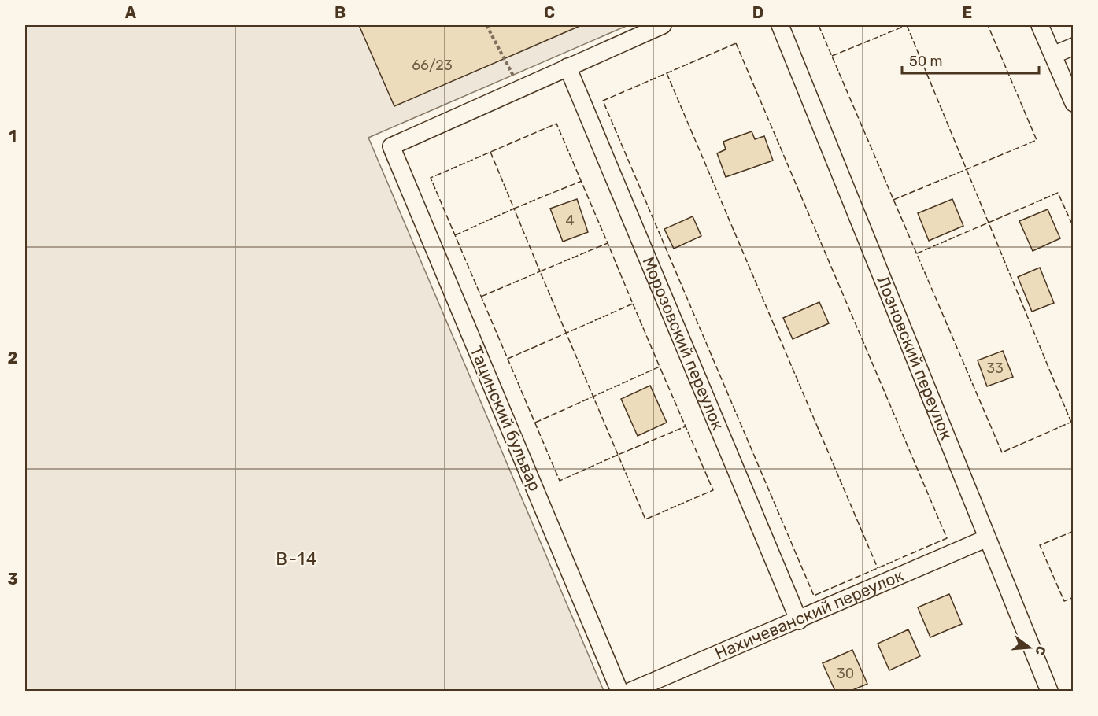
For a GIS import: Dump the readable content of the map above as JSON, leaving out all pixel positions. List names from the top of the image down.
{
  "streets": {
    "street": [
      "Морозовский переулок",
      "Лозновский переулок",
      "Тацинский бульвар",
      "Нахичеванский переулок"
    ]
  },
  "crossings": [
    ["Морозовский переулок", "Нахичеванский переулок"],
    ["Лозновский переулок", "Нахичеванский переулок"]
  ],
  "districts": ["В-14"],
  "house_numbers": [
    "66/23",
    "4",
    "33",
    "30"
  ],
  "scale_bar": "50 m",
  "north": "right",
  "grid": {
    "columns": [
      "A",
      "B",
      "C",
      "D",
      "E"
    ],
    "rows": ["1", "2", "3"]
  }
}
